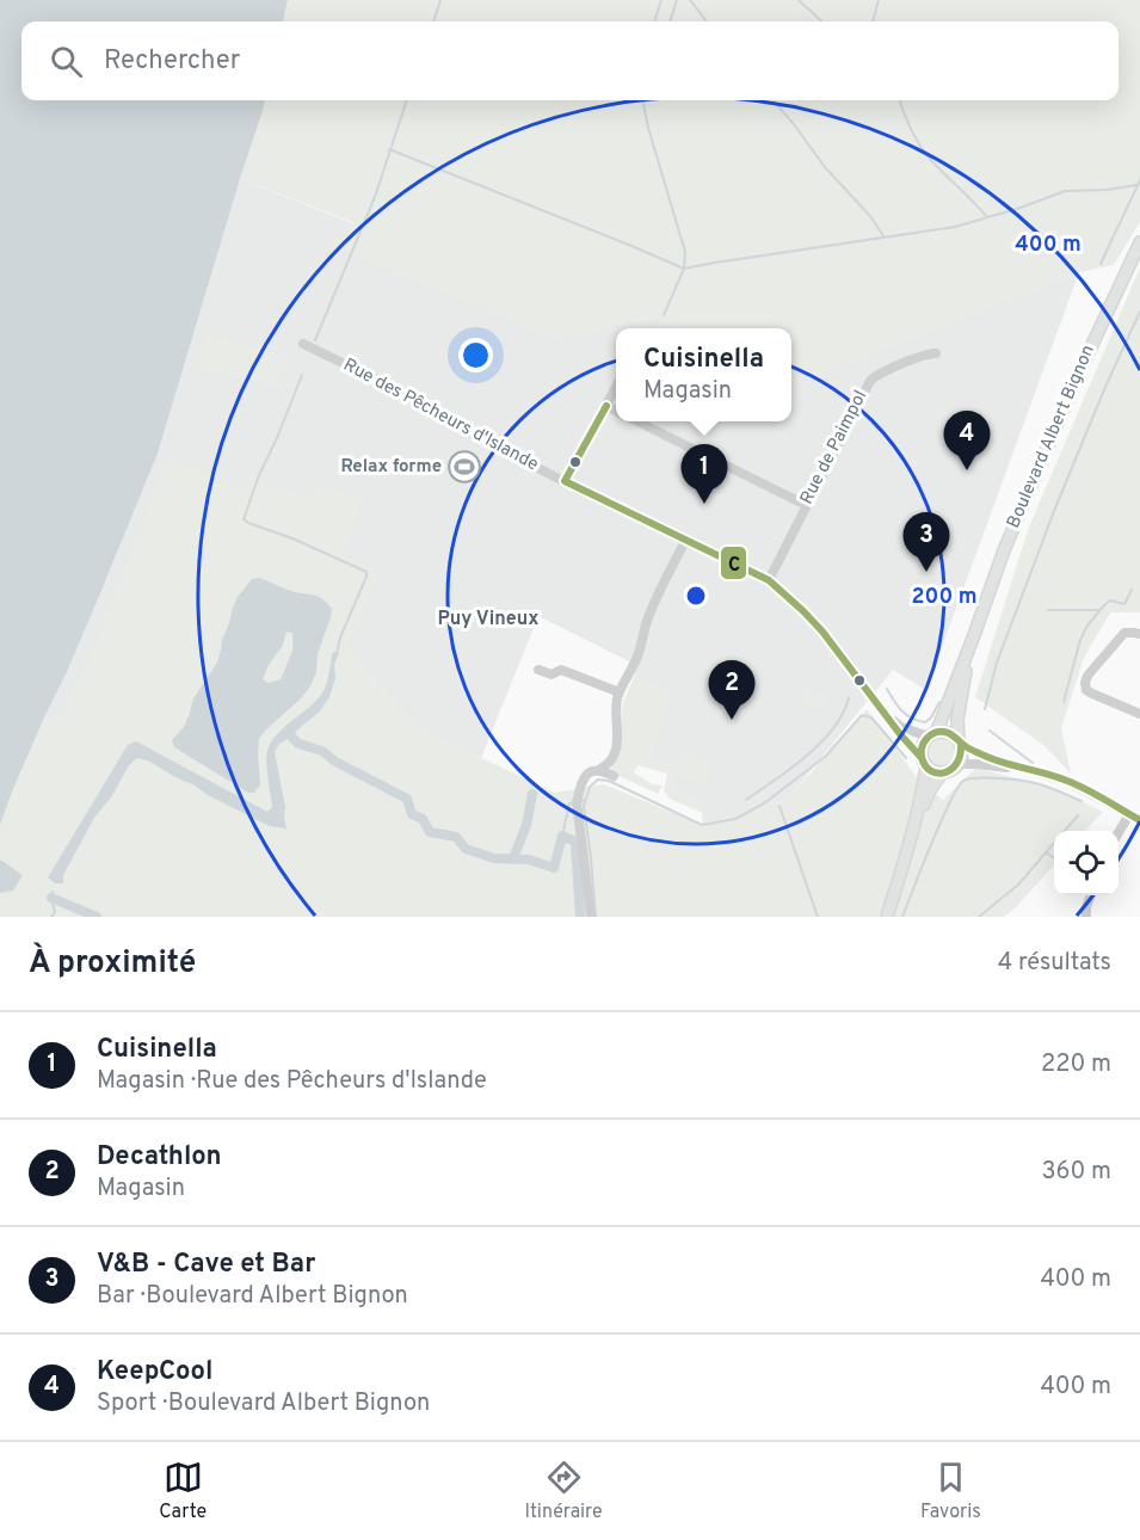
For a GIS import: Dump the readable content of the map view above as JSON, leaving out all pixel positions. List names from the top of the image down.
{
  "streets": {
    "main road": ["Boulevard Albert Bignon"],
    "street": ["Rue des Pêcheurs d'Islande", "Rue de Paimpol"]
  },
  "crossings": [
    ["Rue des Pêcheurs d'Islande", "Boulevard Albert Bignon"],
    ["Rue des Pêcheurs d'Islande", "Rue de Paimpol"]
  ],
  "districts": ["Puy Vineux"],
  "places": {
    "sports": ["Relax forme"]
  },
  "lines": ["transit line C"],
  "page": {
    "search": "Rechercher",
    "popup": ["Cuisinella", "Magasin"],
    "pins": [
      "4",
      "1",
      "3",
      "2"
    ],
    "heading": ["À proximité", "4 résultats"],
    "list": [
      {
        "mark": "1",
        "name": "Cuisinella",
        "note": "Magasin · Rue des Pêcheurs d'Islande",
        "value": "220 m"
      },
      {
        "mark": "2",
        "name": "Decathlon",
        "note": "Magasin",
        "value": "360 m"
      },
      {
        "mark": "3",
        "name": "V&B - Cave et Bar",
        "note": "Bar · Boulevard Albert Bignon",
        "value": "400 m"
      },
      {
        "mark": "4",
        "name": "KeepCool",
        "note": "Sport · Boulevard Albert Bignon",
        "value": "400 m"
      }
    ],
    "nav": ["Carte", "Itinéraire", "Favoris"]
  },
  "rings": ["400 m", "200 m"]
}
